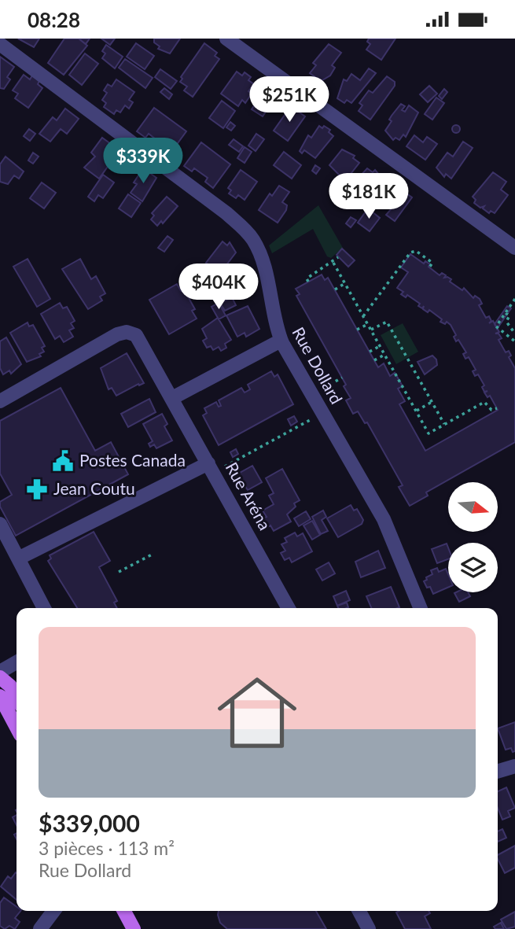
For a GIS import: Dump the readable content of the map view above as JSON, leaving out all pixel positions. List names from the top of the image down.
{
  "streets": {
    "street": ["Rue Dollard", "Rue Aréna"]
  },
  "places": {
    "public building": ["Postes Canada"],
    "pharmacy": ["Jean Coutu"]
  },
  "north": "right",
  "page": {
    "status": "08:28",
    "price": [
      "$251K",
      "$339K",
      "$181K",
      "$404K"
    ],
    "list": [
      {
        "name": "$339,000",
        "note": "3 pièces · 113 m² · Rue Dollard"
      }
    ]
  }
}
